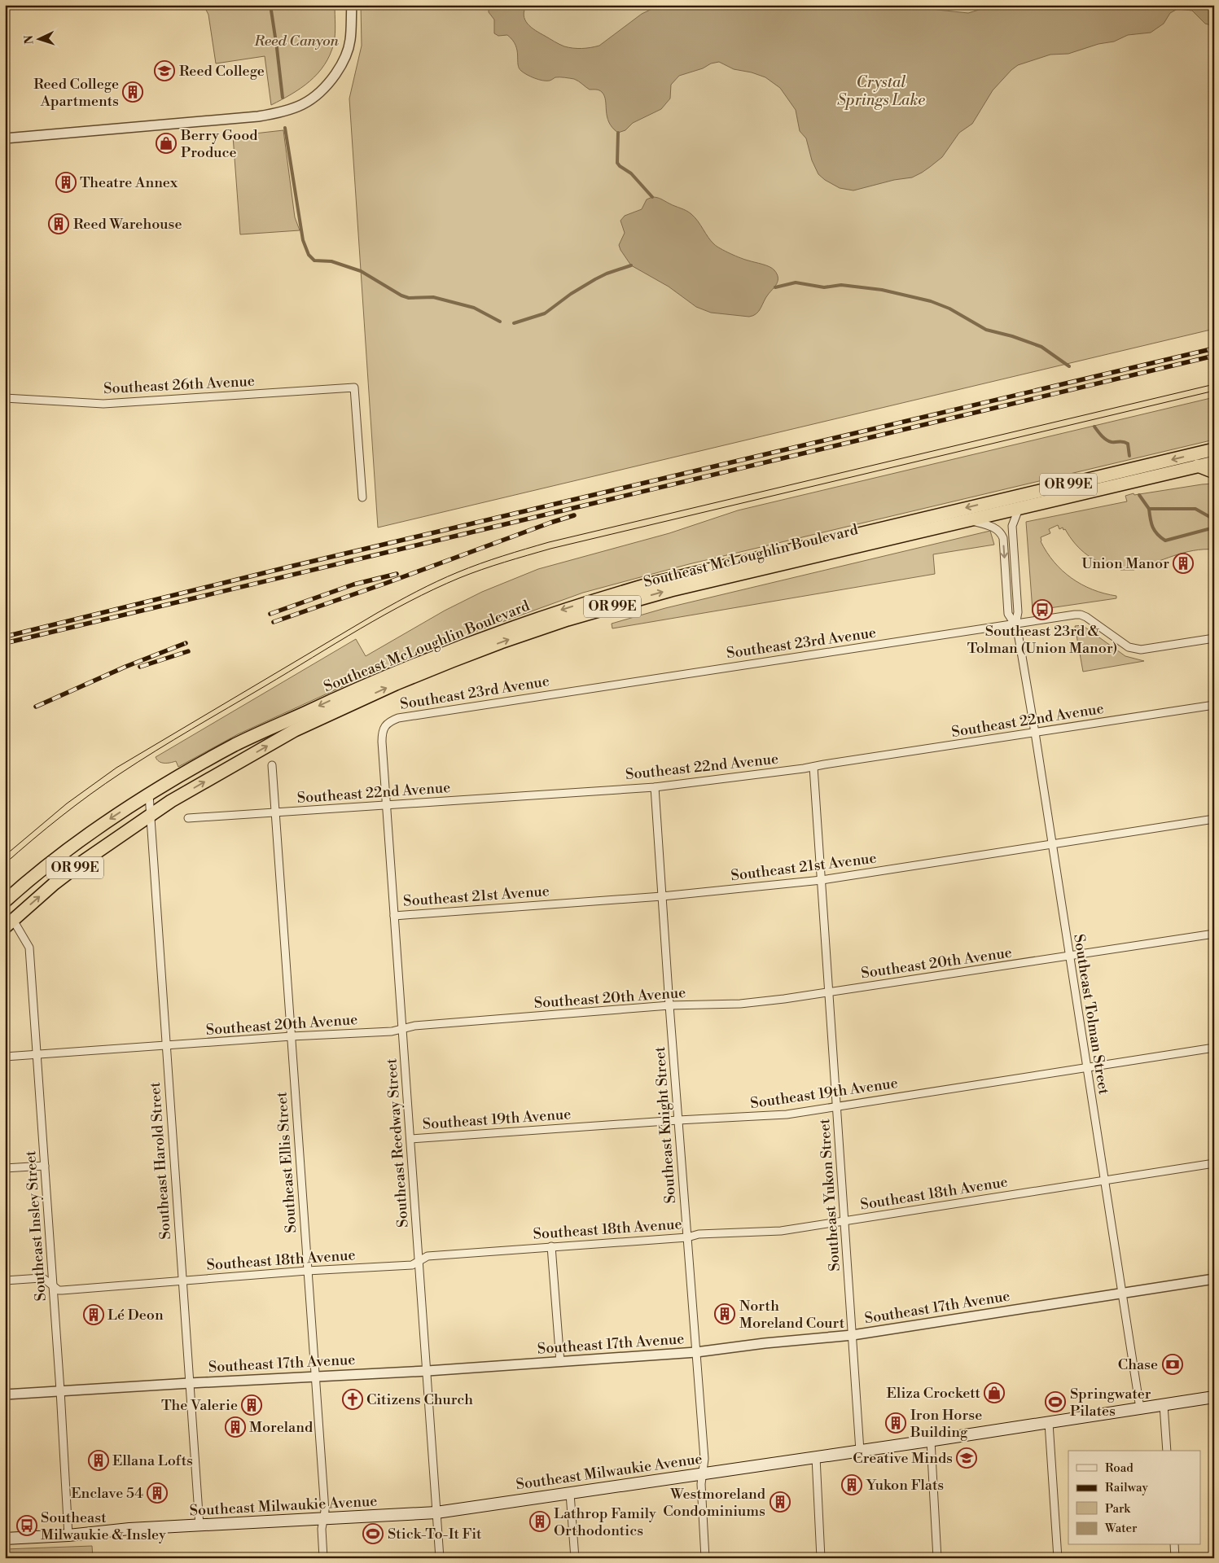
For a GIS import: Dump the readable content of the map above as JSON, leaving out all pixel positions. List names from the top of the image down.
{
  "streets": {
    "highway": ["OR 99E", "Southeast McLoughlin Boulevard"],
    "main road": ["Southeast Milwaukie Avenue"],
    "street": [
      "Southeast 26th Avenue",
      "Southeast 23rd Avenue",
      "Southeast 22nd Avenue",
      "Southeast 21st Avenue",
      "Southeast 20th Avenue",
      "Southeast Tolman Street",
      "Southeast 19th Avenue",
      "Southeast Knight Street",
      "Southeast Reedway Street",
      "Southeast Harold Street",
      "Southeast Ellis Street",
      "Southeast 18th Avenue",
      "Southeast Yukon Street",
      "Southeast Insley Street",
      "Southeast 17th Avenue"
    ]
  },
  "crossings": [
    ["Southeast McLoughlin Boulevard", "Southeast Tolman Street"],
    ["Southeast McLoughlin Boulevard", "Southeast Harold Street"],
    ["Southeast McLoughlin Boulevard", "Southeast Insley Street"],
    ["Southeast 23rd Avenue", "Southeast Tolman Street"],
    ["Southeast 23rd Avenue", "Southeast Reedway Street"],
    ["Southeast 22nd Avenue", "Southeast Tolman Street"],
    ["Southeast 22nd Avenue", "Southeast Knight Street"],
    ["Southeast 22nd Avenue", "Southeast Reedway Street"],
    ["Southeast 22nd Avenue", "Southeast Ellis Street"],
    ["Southeast 22nd Avenue", "Southeast Yukon Street"],
    ["Southeast 21st Avenue", "Southeast Tolman Street"],
    ["Southeast 21st Avenue", "Southeast Knight Street"],
    ["Southeast 21st Avenue", "Southeast Reedway Street"],
    ["Southeast 21st Avenue", "Southeast Yukon Street"],
    ["Southeast 20th Avenue", "Southeast Tolman Street"],
    ["Southeast 20th Avenue", "Southeast Knight Street"],
    ["Southeast 20th Avenue", "Southeast Reedway Street"],
    ["Southeast 20th Avenue", "Southeast Harold Street"],
    ["Southeast 20th Avenue", "Southeast Ellis Street"],
    ["Southeast 20th Avenue", "Southeast Yukon Street"],
    ["Southeast 20th Avenue", "Southeast Insley Street"],
    ["Southeast Tolman Street", "Southeast 19th Avenue"],
    ["Southeast Tolman Street", "Southeast 18th Avenue"],
    ["Southeast Tolman Street", "Southeast 17th Avenue"],
    ["Southeast Tolman Street", "Southeast Milwaukie Avenue"],
    ["Southeast 19th Avenue", "Southeast Knight Street"],
    ["Southeast 19th Avenue", "Southeast Reedway Street"],
    ["Southeast 19th Avenue", "Southeast Yukon Street"],
    ["Southeast Knight Street", "Southeast 18th Avenue"],
    ["Southeast Knight Street", "Southeast 17th Avenue"],
    ["Southeast Knight Street", "Southeast Milwaukie Avenue"],
    ["Southeast Reedway Street", "Southeast 18th Avenue"],
    ["Southeast Reedway Street", "Southeast 17th Avenue"],
    ["Southeast Reedway Street", "Southeast Milwaukie Avenue"],
    ["Southeast Harold Street", "Southeast 18th Avenue"],
    ["Southeast Harold Street", "Southeast 17th Avenue"],
    ["Southeast Harold Street", "Southeast Milwaukie Avenue"],
    ["Southeast Ellis Street", "Southeast 18th Avenue"],
    ["Southeast Ellis Street", "Southeast 17th Avenue"],
    ["Southeast Ellis Street", "Southeast Milwaukie Avenue"],
    ["Southeast 18th Avenue", "Southeast Yukon Street"],
    ["Southeast 18th Avenue", "Southeast Insley Street"],
    ["Southeast Yukon Street", "Southeast 17th Avenue"],
    ["Southeast Yukon Street", "Southeast Milwaukie Avenue"],
    ["Southeast Insley Street", "Southeast 17th Avenue"],
    ["Southeast Insley Street", "Southeast Milwaukie Avenue"]
  ],
  "water": ["Crystal Springs Lake"],
  "parks": ["Reed Canyon"],
  "places": {
    "school or university": ["Reed College", "Creative Minds"],
    "building": [
      "Reed College Apartments",
      "Theatre Annex",
      "Reed Warehouse",
      "Union Manor",
      "North Moreland Court",
      "Lé Deon",
      "The Valerie",
      "Iron Horse Building",
      "Moreland",
      "Ellana Lofts",
      "Yukon Flats",
      "Enclave 54",
      "Westmoreland Condominiums",
      "Lathrop Family Orthodontics"
    ],
    "shop": ["Berry Good Produce", "Eliza Crockett"],
    "bus stop": ["Southeast 23rd & Tolman (Union Manor)", "Southeast Milwaukie & Insley"],
    "bank": ["Chase"],
    "church": ["Citizens Church"],
    "sports": ["Springwater Pilates", "Stick-To-It Fit"]
  },
  "legend": [
    "Road",
    "Railway",
    "Park",
    "Water"
  ],
  "north": "left"
}
